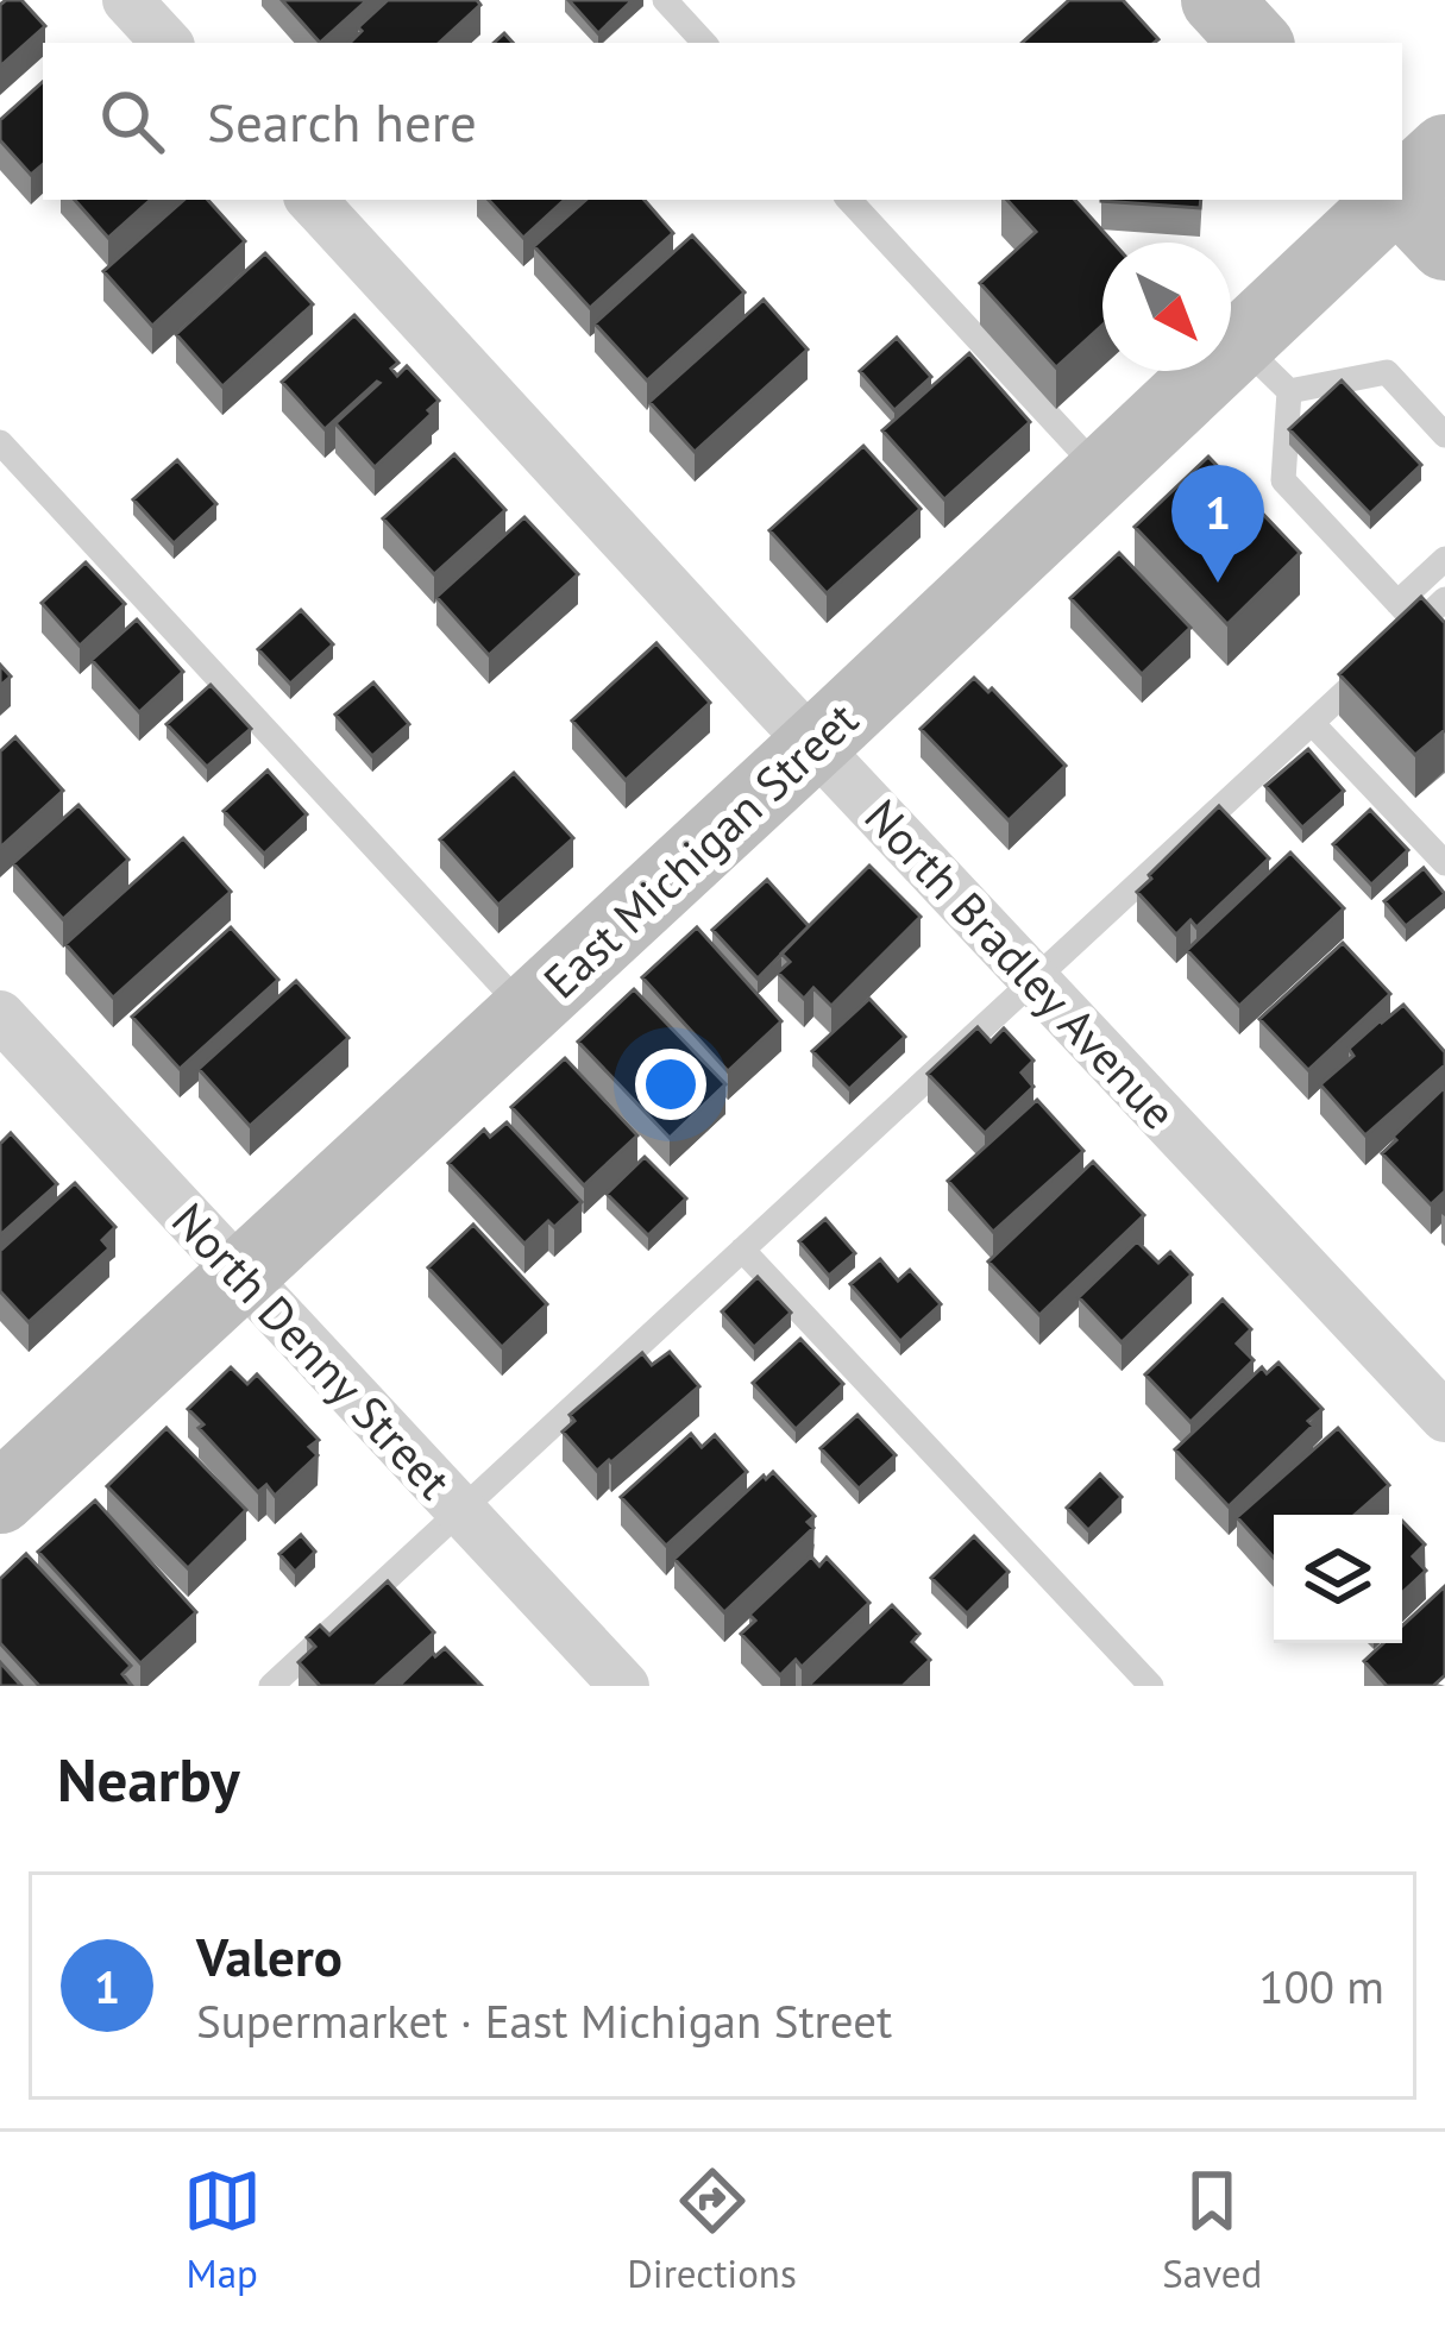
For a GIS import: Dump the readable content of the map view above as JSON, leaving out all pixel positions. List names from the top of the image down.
{
  "streets": {
    "main road": ["East Michigan Street"],
    "street": ["North Bradley Avenue", "North Denny Street"]
  },
  "crossings": [
    ["East Michigan Street", "North Bradley Avenue"],
    ["East Michigan Street", "North Denny Street"]
  ],
  "north": "bottom right",
  "page": {
    "search": "Search here",
    "pins": "1",
    "heading": "Nearby",
    "list": [
      {
        "mark": "1",
        "name": "Valero",
        "note": "Supermarket · East Michigan Street",
        "value": "100 m"
      }
    ],
    "nav": ["Map", "Directions", "Saved"]
  }
}
